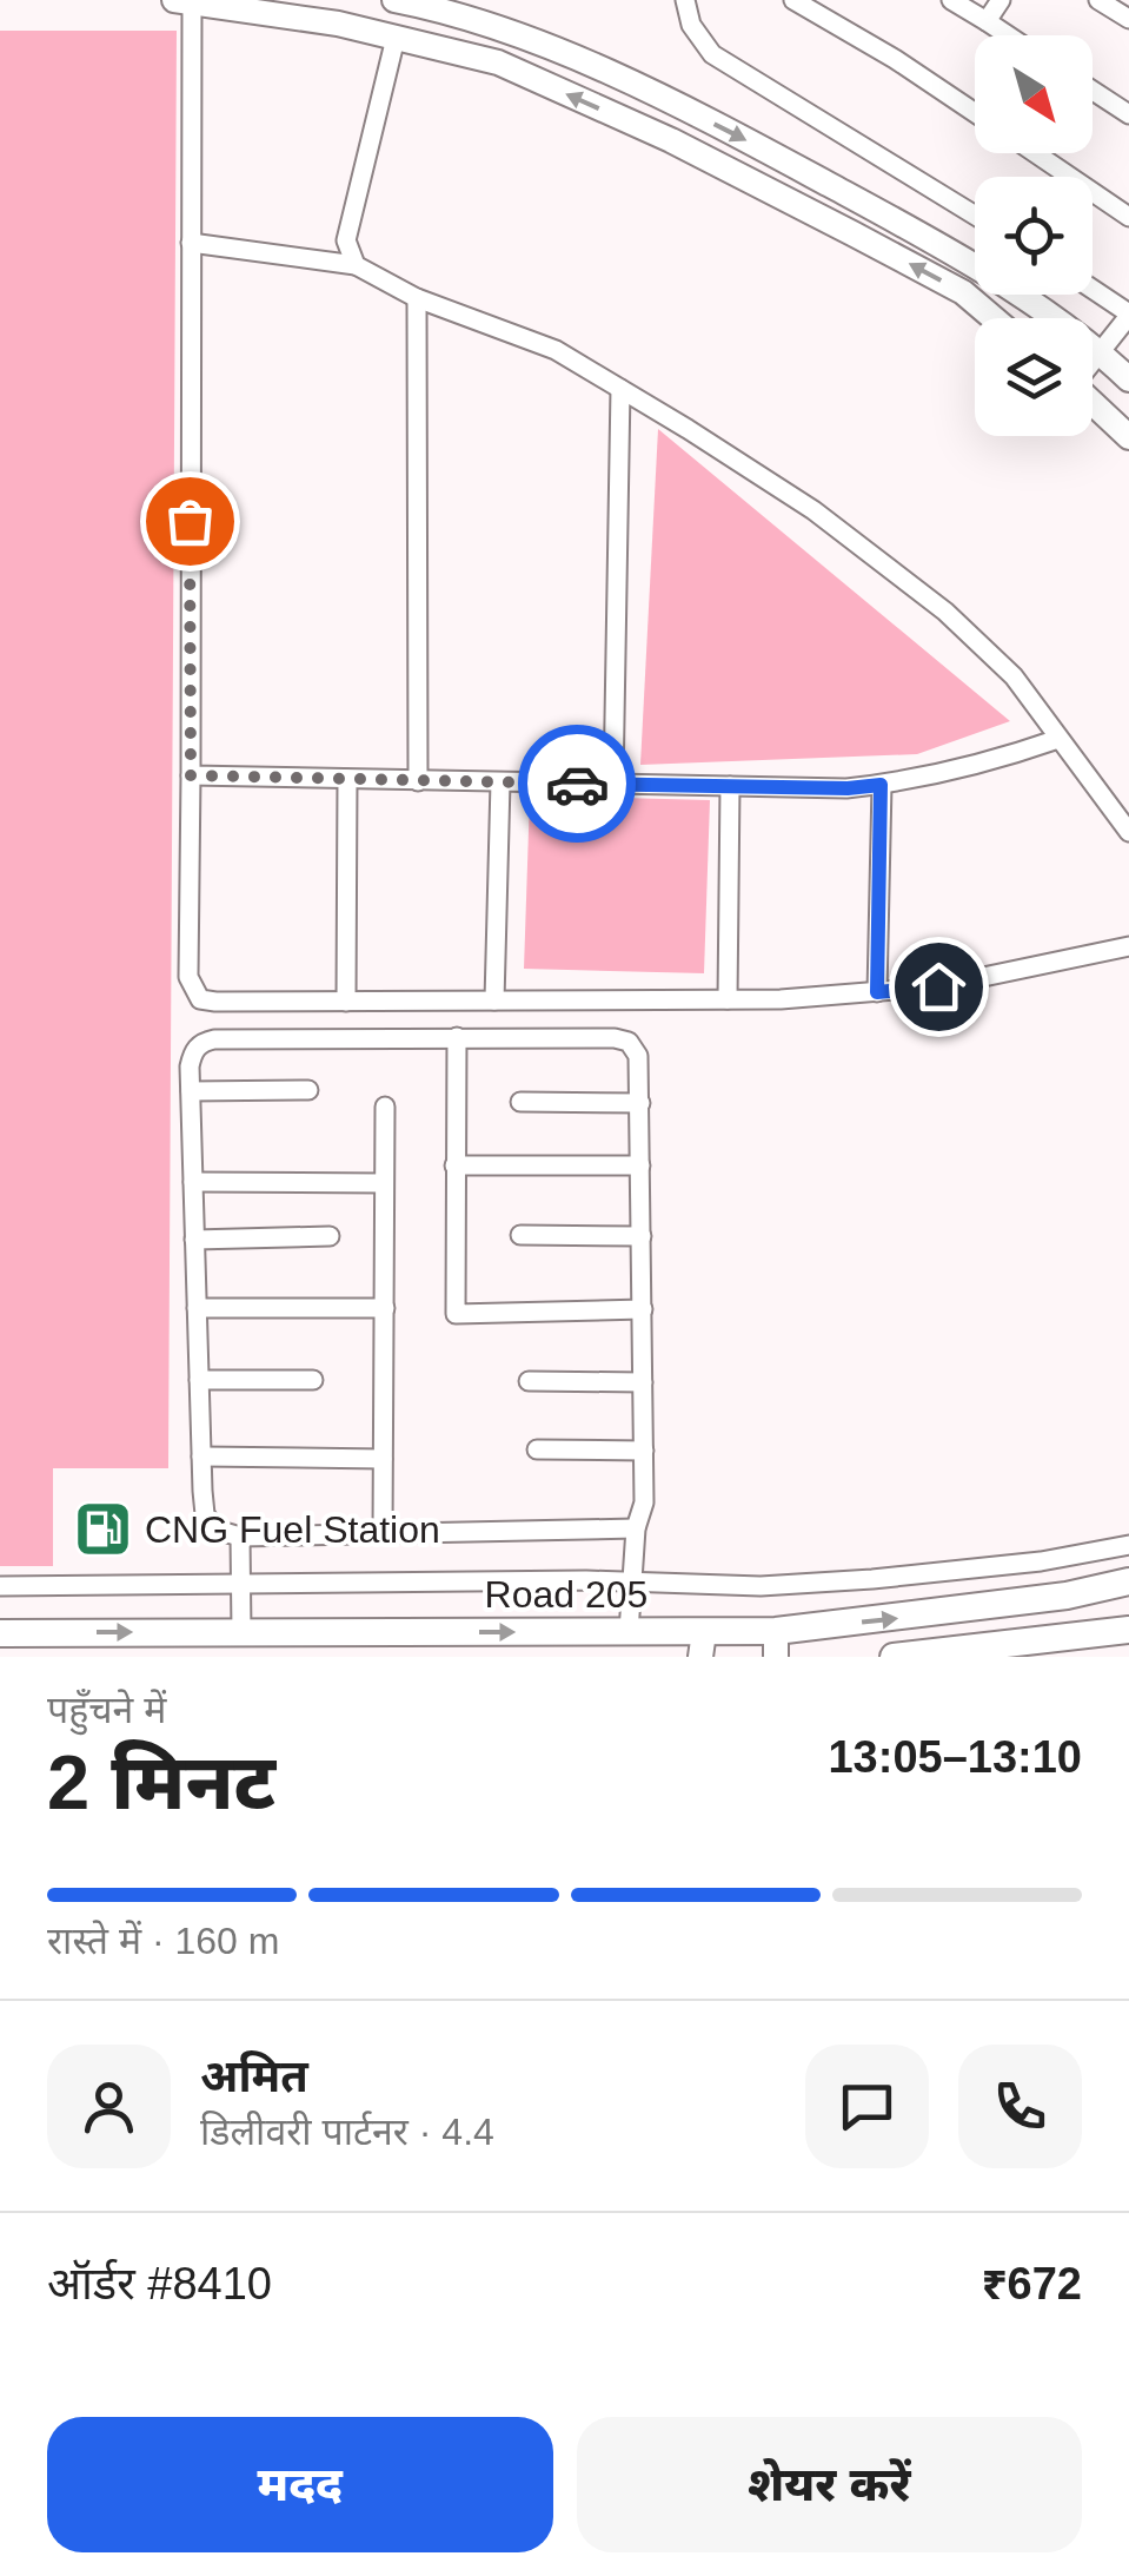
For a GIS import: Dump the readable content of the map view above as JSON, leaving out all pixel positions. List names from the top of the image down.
{
  "streets": {
    "main road": ["Road 205"]
  },
  "one_way": ["Road 205"],
  "places": {
    "fuel station": ["CNG Fuel Station"]
  },
  "north": "bottom right",
  "page": {
    "heading": ["2 मिनट", "पहुँचने में", "13:05–13:10"],
    "panel": [
      "अमित",
      "डिलीवरी पार्टनर · 4.4",
      "ऑर्डर #8410",
      "₹672"
    ],
    "bar": "रास्ते में · 160 m",
    "buttons": ["मदद", "शेयर करें"]
  }
}
